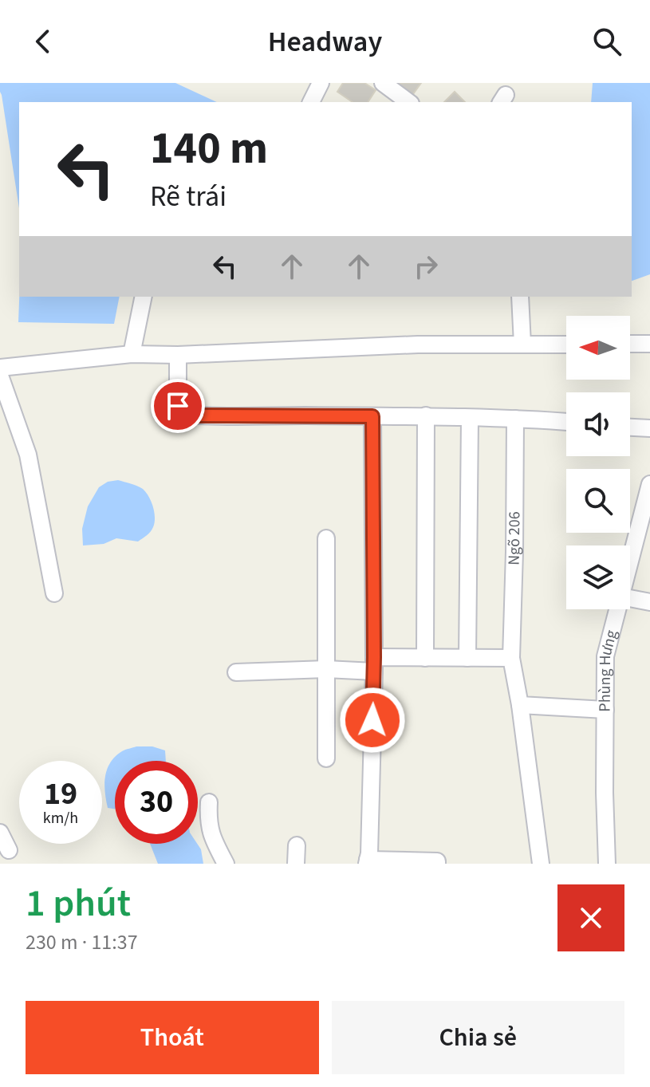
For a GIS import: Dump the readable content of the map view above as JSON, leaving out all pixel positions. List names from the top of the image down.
{
  "streets": {
    "street": ["Ngõ 206", "Phùng Hưng"]
  },
  "north": "left",
  "page": {
    "header": "Headway",
    "turn": ["140 m", "Rẽ trái"],
    "speed": "19 km/h",
    "limit": "30",
    "heading": ["1 phút", "230 m · 11:37"],
    "buttons": ["Thoát", "Chia sẻ"]
  }
}
